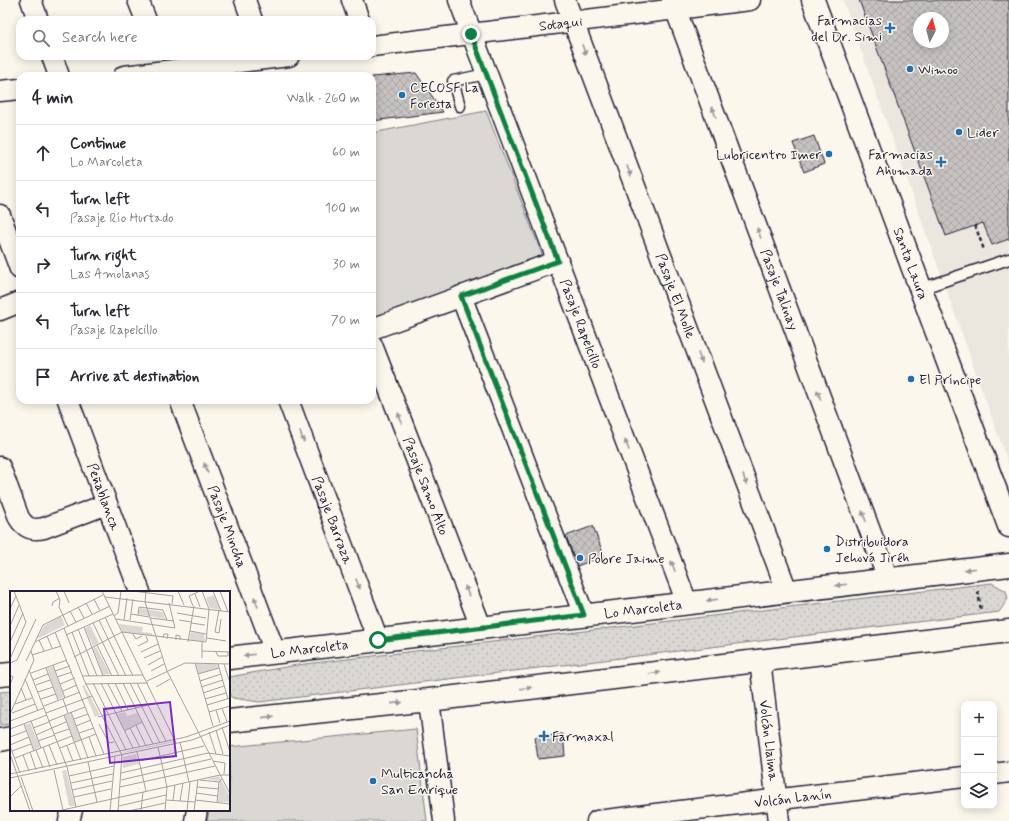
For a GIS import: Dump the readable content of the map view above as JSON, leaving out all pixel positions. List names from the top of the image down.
{
  "streets": {
    "street": [
      "Sotaqui",
      "Santa Laura",
      "Pasaje Talinay",
      "Pasaje El Molle",
      "Pasaje Rapelcillo",
      "Pasaje Samo Alto",
      "Peñablanca",
      "Pasaje Barraza",
      "Pasaje Mincha",
      "Lo Marcoleta",
      "Volcán Llaima",
      "Volcán Lanín"
    ]
  },
  "crossings": [
    ["Sotaqui", "Pasaje Talinay"],
    ["Sotaqui", "Pasaje El Molle"],
    ["Sotaqui", "Pasaje Rapelcillo"],
    ["Pasaje Talinay", "Lo Marcoleta"],
    ["Pasaje El Molle", "Lo Marcoleta"],
    ["Pasaje Rapelcillo", "Lo Marcoleta"],
    ["Pasaje Samo Alto", "Lo Marcoleta"],
    ["Pasaje Barraza", "Lo Marcoleta"],
    ["Pasaje Mincha", "Lo Marcoleta"],
    ["Volcán Llaima", "Volcán Lanín"]
  ],
  "one_way": [
    "Pasaje Talinay",
    "Pasaje El Molle",
    "Pasaje Barraza",
    "Pasaje Mincha"
  ],
  "places": {
    "health": ["Farmacias del Dr. Simi", "Farmacias Ahumada", "Farmaxal"],
    "other": [
      "Wimoo",
      "CECOSF La Foresta",
      "Lider",
      "Lubricentro Imer",
      "El Príncipe",
      "Distribuidora Jehová Jiréh",
      "Pobre Jaime",
      "Multicancha San Enrique"
    ]
  },
  "north": "top",
  "page": {
    "search": "Search here",
    "heading": ["4 min", "Walk · 260 m"],
    "list": [
      ["Continue", "Lo Marcoleta", "60 m"],
      ["Turn left", "Pasaje Río Hurtado", "100 m"],
      ["Turn right", "Las Amolanas", "30 m"],
      ["Turn left", "Pasaje Rapelcillo", "70 m"],
      "Arrive at destination"
    ],
    "map_buttons": ["+", "−"]
  }
}
